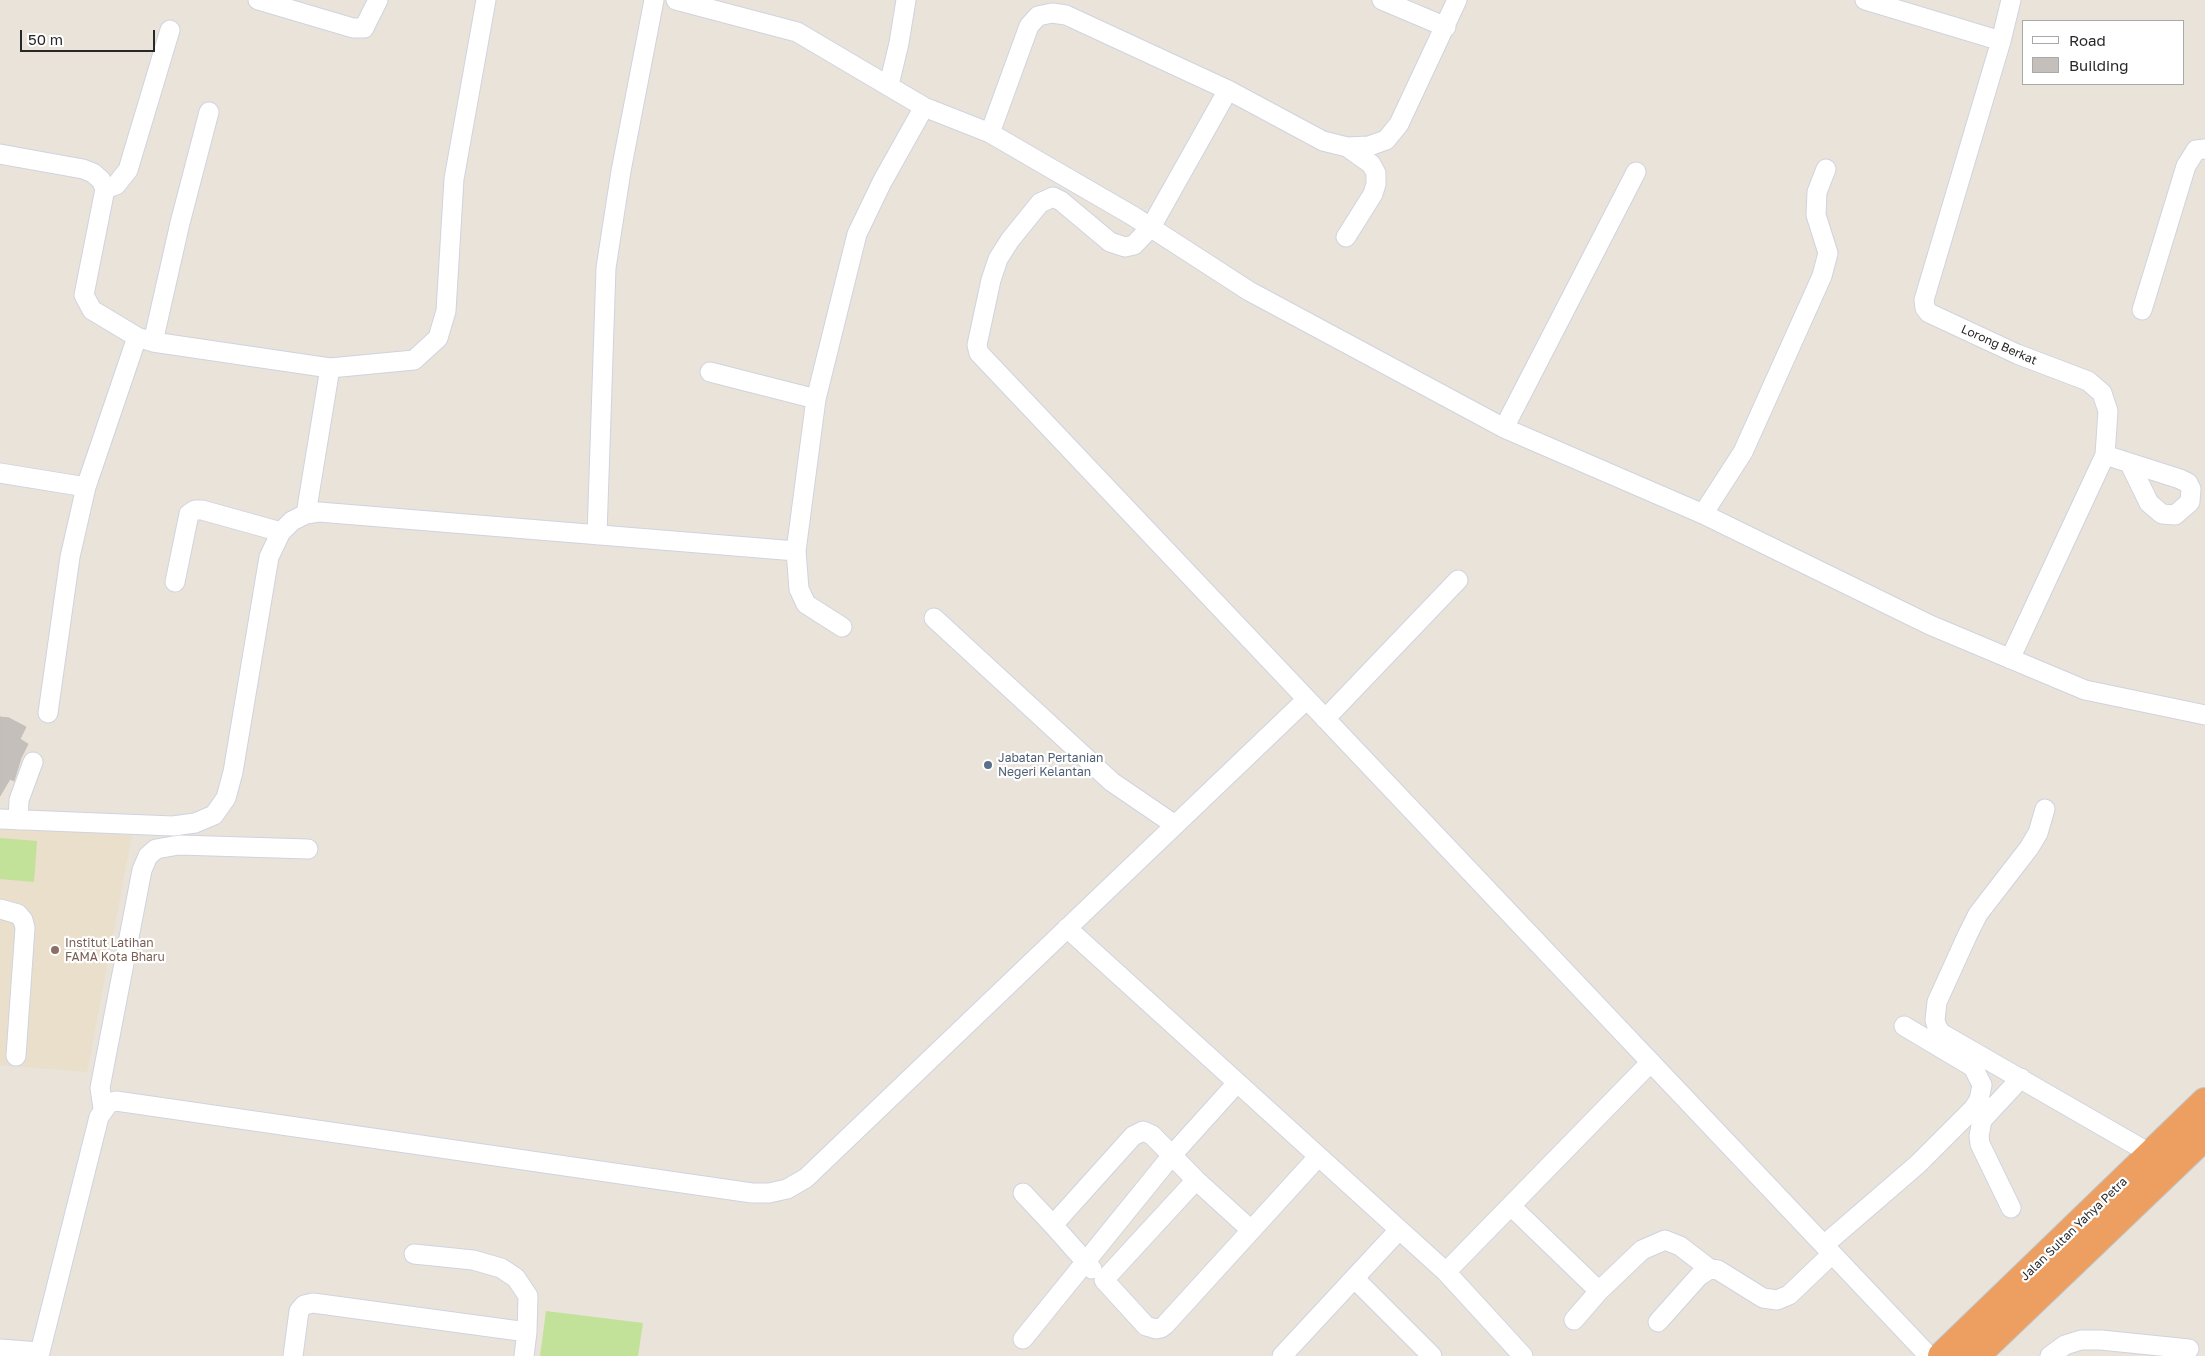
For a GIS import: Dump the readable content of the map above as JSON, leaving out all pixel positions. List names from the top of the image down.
{
  "streets": {
    "highway": ["Jalan Sultan Yahya Petra"],
    "street": ["Lorong Berkat"]
  },
  "places": ["Jabatan Pertanian Negeri Kelantan", "Institut Latihan FAMA Kota Bharu"],
  "legend": ["Road", "Building"],
  "scale_bar": "50 m"
}
